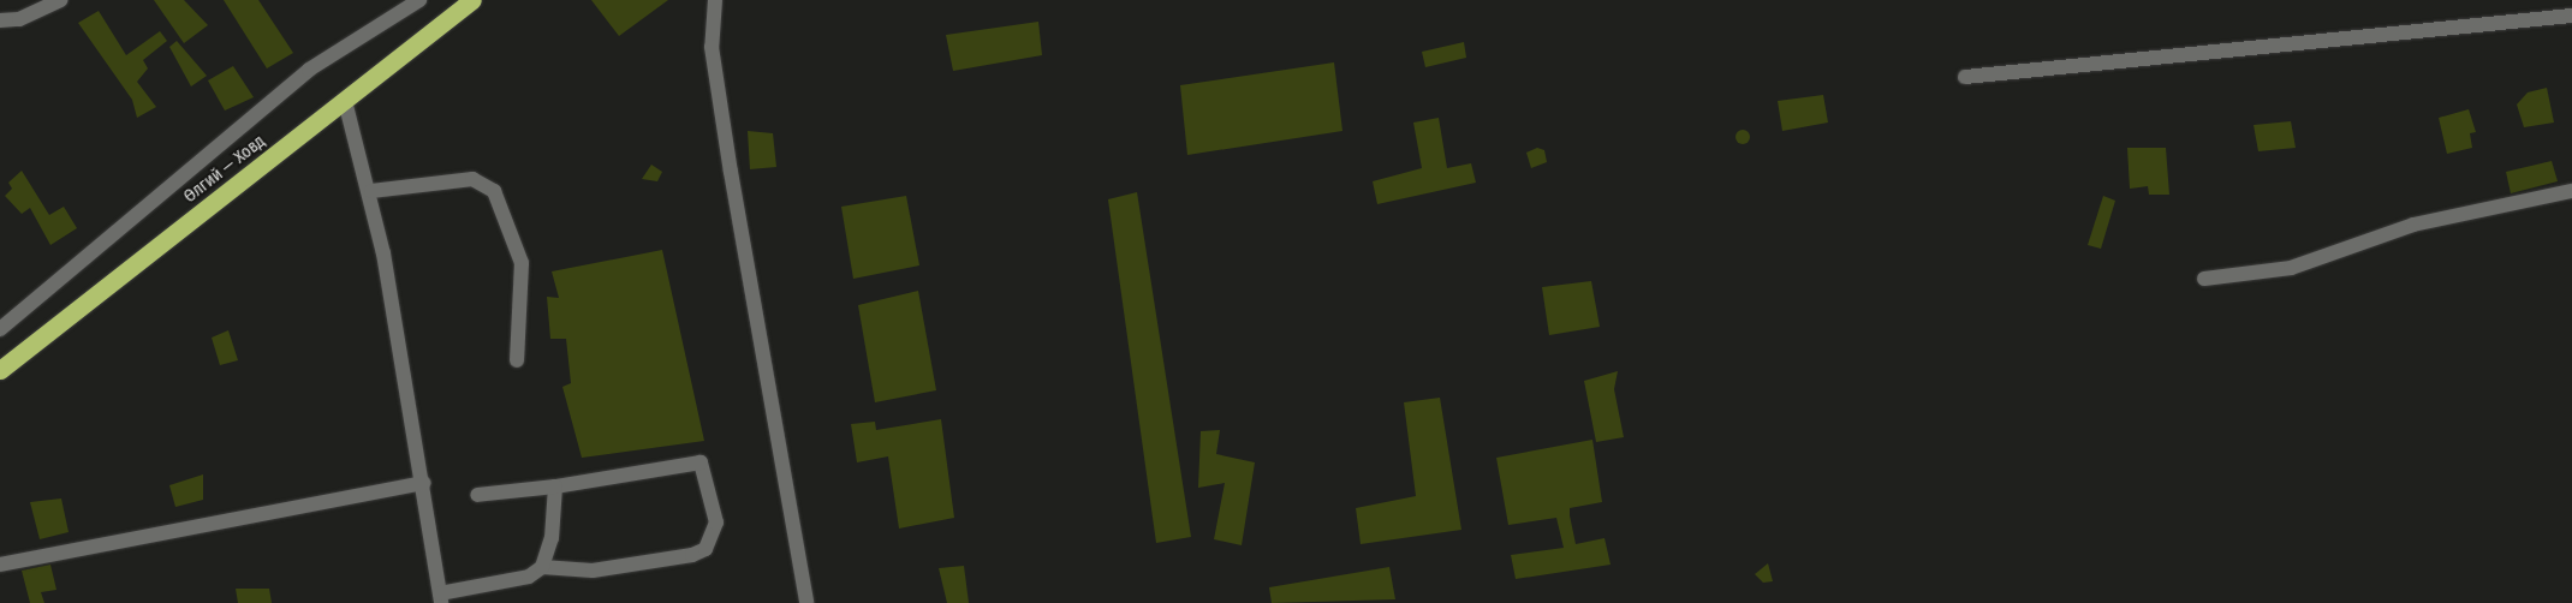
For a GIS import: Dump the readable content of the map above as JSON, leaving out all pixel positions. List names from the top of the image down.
{
  "streets": {
    "highway": ["Өлгий — Ховд"]
  }
}
